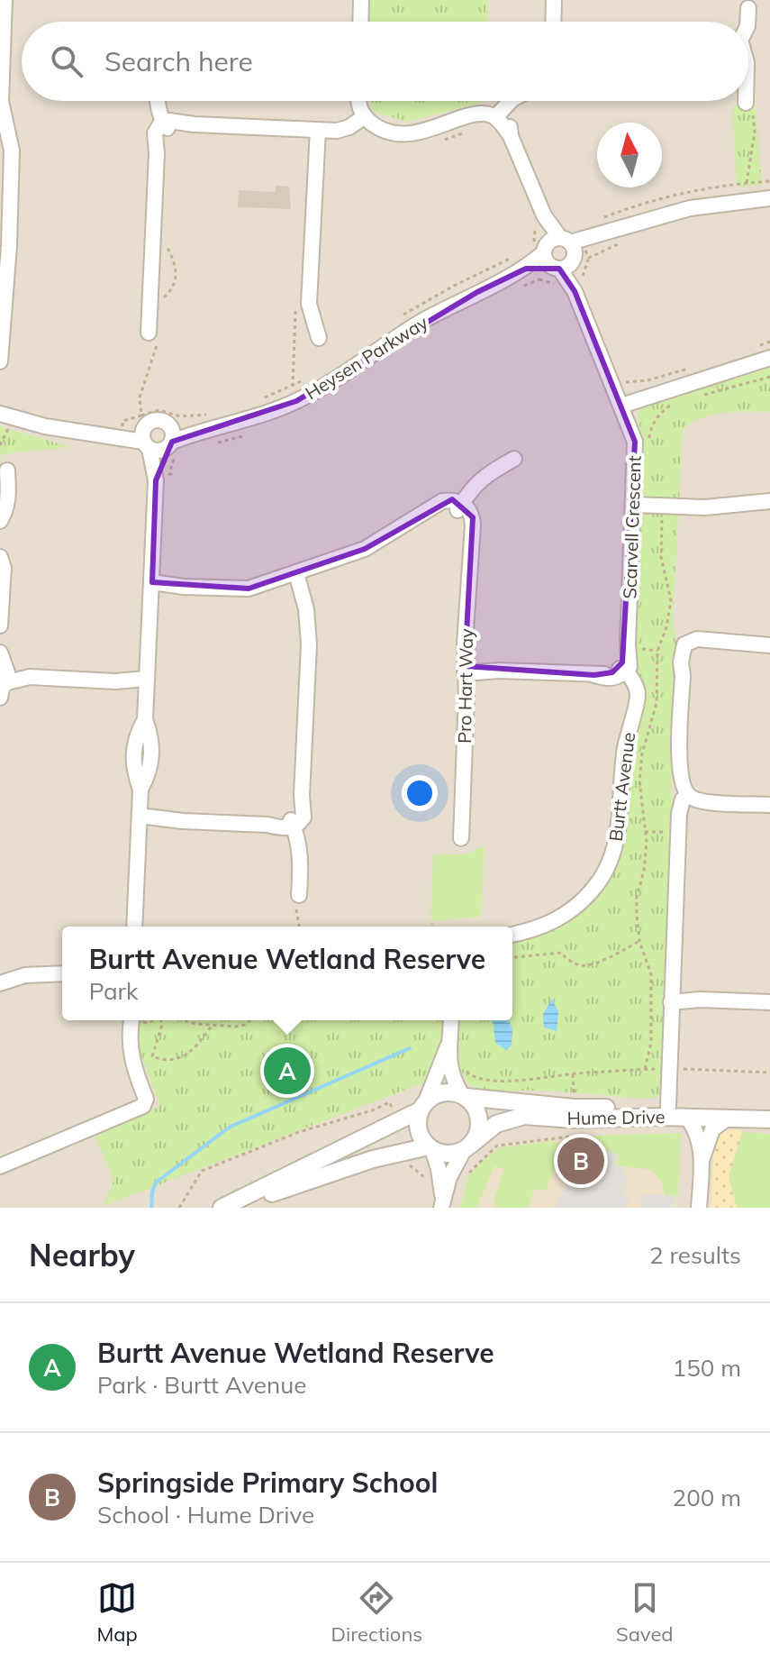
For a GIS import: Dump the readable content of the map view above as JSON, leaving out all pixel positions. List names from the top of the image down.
{
  "streets": {
    "street": [
      "Heysen Parkway",
      "Scarvell Crescent",
      "Pro Hart Way",
      "Burtt Avenue",
      "Hume Drive"
    ]
  },
  "crossings": [
    ["Heysen Parkway", "Scarvell Crescent"],
    ["Scarvell Crescent", "Burtt Avenue"]
  ],
  "north": "top",
  "page": {
    "search": "Search here",
    "popup": ["Burtt Avenue Wetland Reserve", "Park"],
    "pins": ["A", "B"],
    "heading": ["Nearby", "2 results"],
    "list": [
      {
        "mark": "A",
        "name": "Burtt Avenue Wetland Reserve",
        "note": "Park · Burtt Avenue",
        "value": "150 m"
      },
      {
        "mark": "B",
        "name": "Springside Primary School",
        "note": "School · Hume Drive",
        "value": "200 m"
      }
    ],
    "nav": ["Map", "Directions", "Saved"]
  }
}
